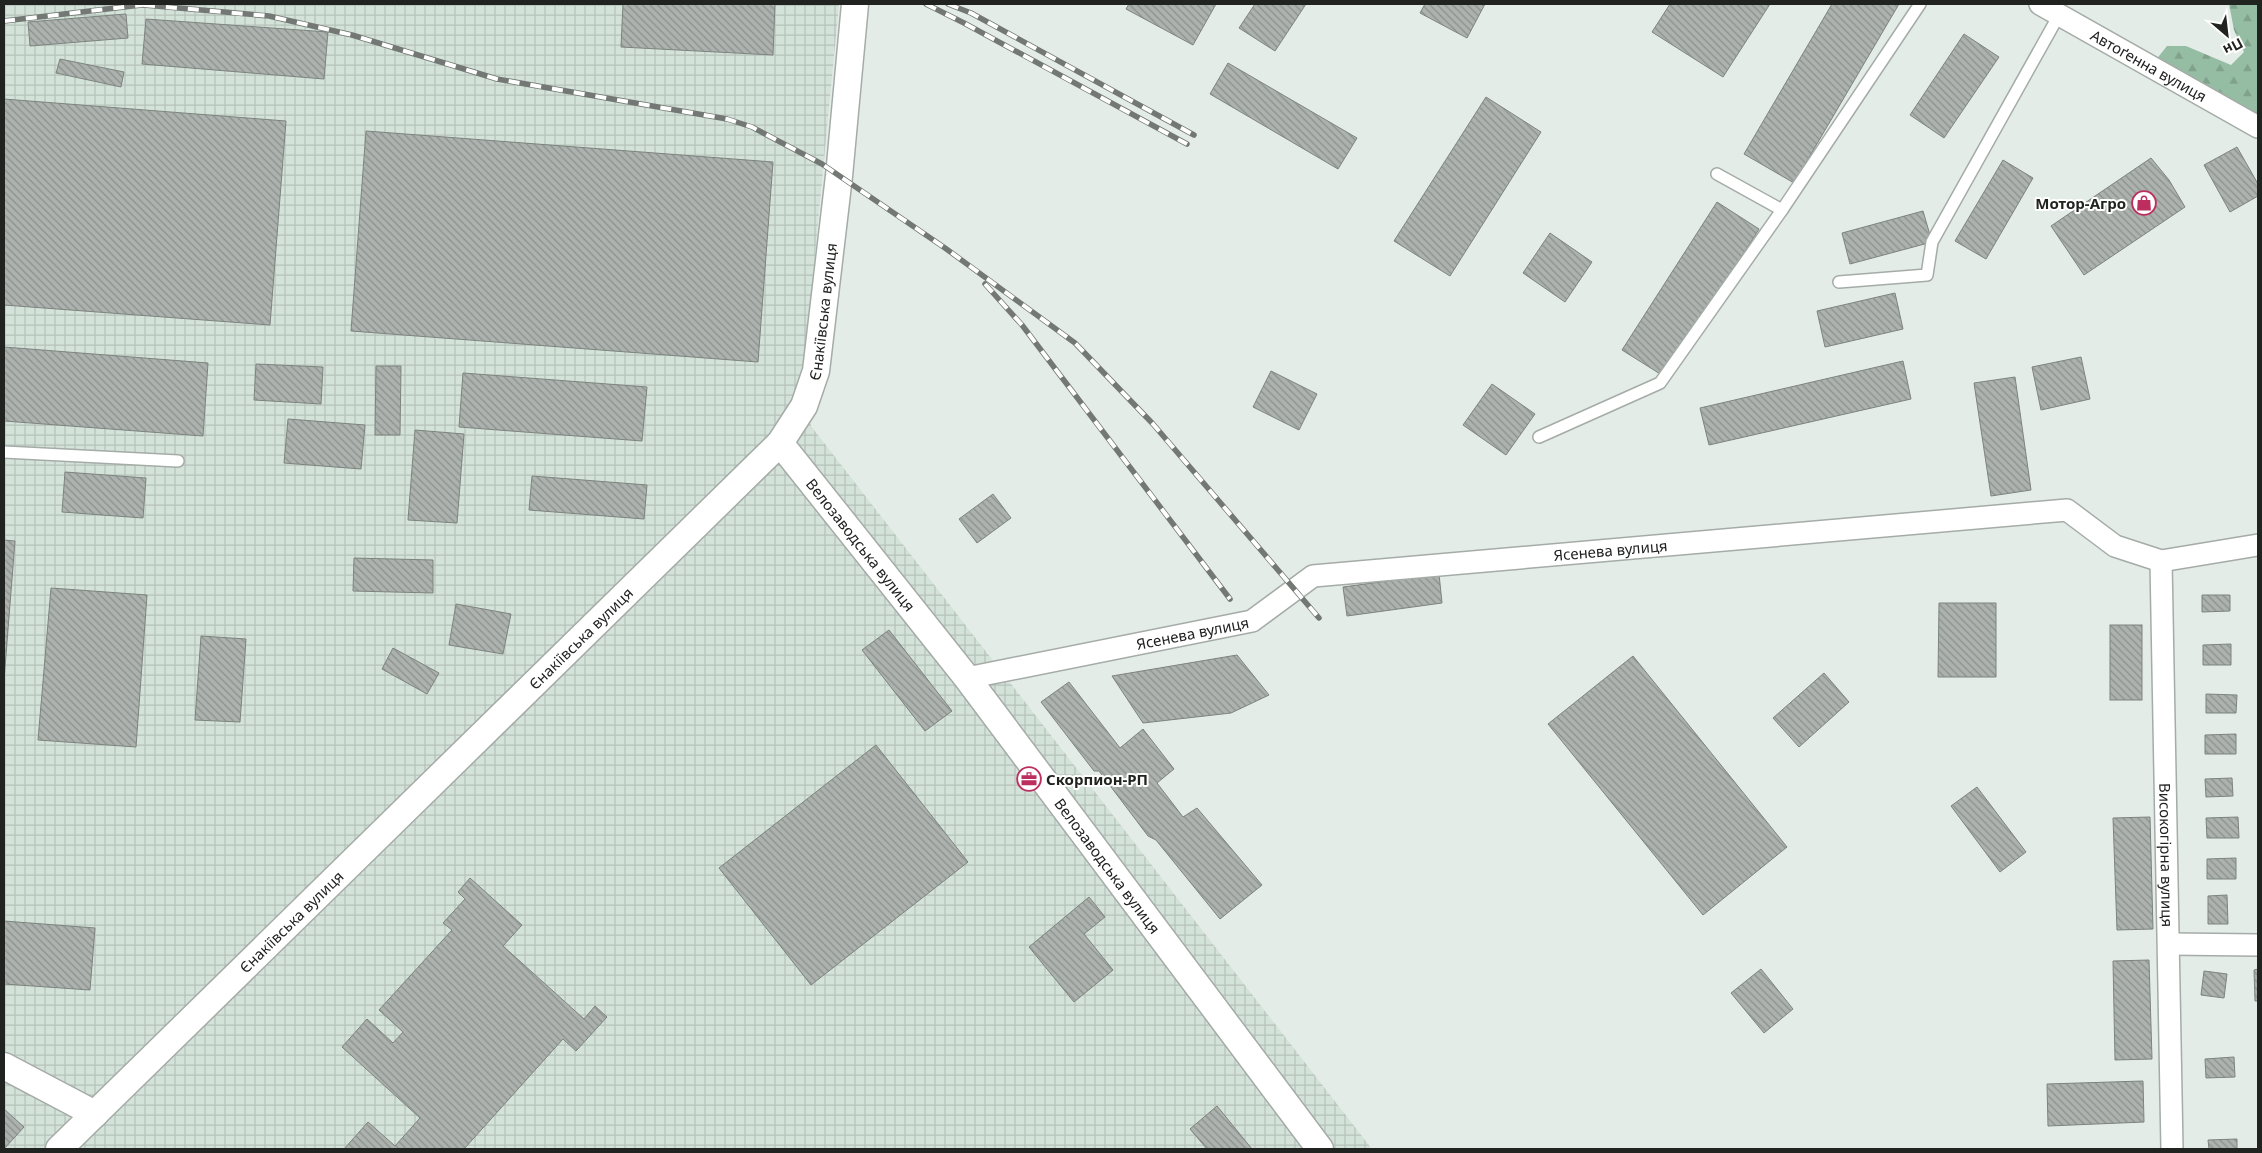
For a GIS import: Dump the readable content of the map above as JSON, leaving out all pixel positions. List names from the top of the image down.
{
  "streets": {
    "street": [
      "Автоґенна вулиця",
      "Єнакіївська вулиця",
      "Велозаводська вулиця",
      "Ясенева вулиця",
      "Високогірна вулиця"
    ]
  },
  "crossings": [
    ["Єнакіївська вулиця", "Велозаводська вулиця"],
    ["Велозаводська вулиця", "Ясенева вулиця"],
    ["Ясенева вулиця", "Високогірна вулиця"]
  ],
  "places": {
    "shop": ["Мотор-Агро"],
    "office": ["Скорпион-РП"]
  },
  "north": "bottom right"
}
